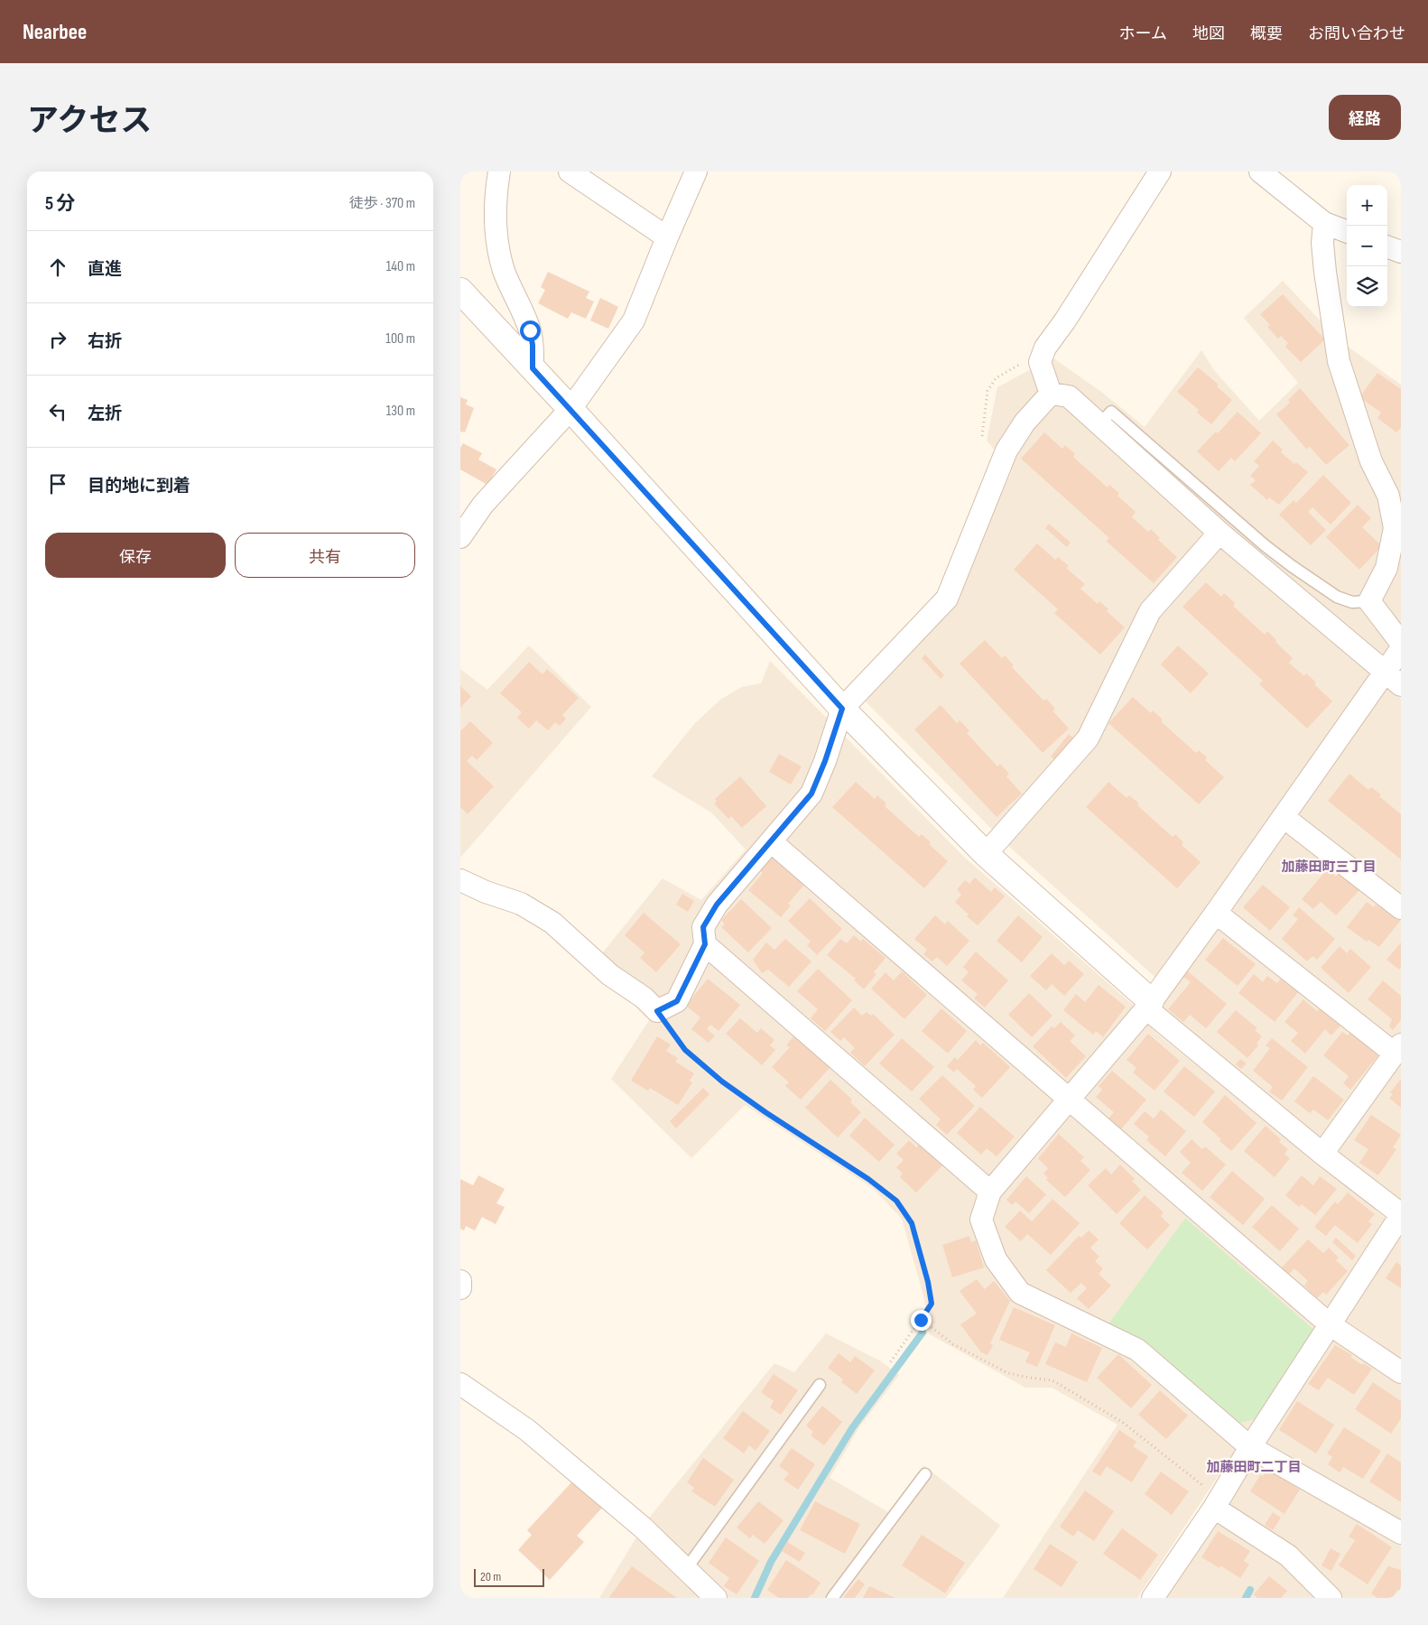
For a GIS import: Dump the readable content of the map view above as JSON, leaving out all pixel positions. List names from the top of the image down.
{
  "districts": ["加藤田町三丁目", "加藤田町二丁目"],
  "scale_bar": "20 m",
  "page": {
    "header": "Nearbee",
    "nav": [
      "ホーム",
      "地図",
      "概要",
      "お問い合わせ"
    ],
    "title": "アクセス",
    "buttons": [
      "経路",
      ["保存", "共有"]
    ],
    "heading": ["5 分", "徒歩 · 370 m"],
    "map_buttons": ["+", "−"],
    "list": [
      ["直進", "140 m"],
      ["右折", "100 m"],
      ["左折", "130 m"],
      "目的地に到着"
    ],
    "scale": "20 m"
  }
}
